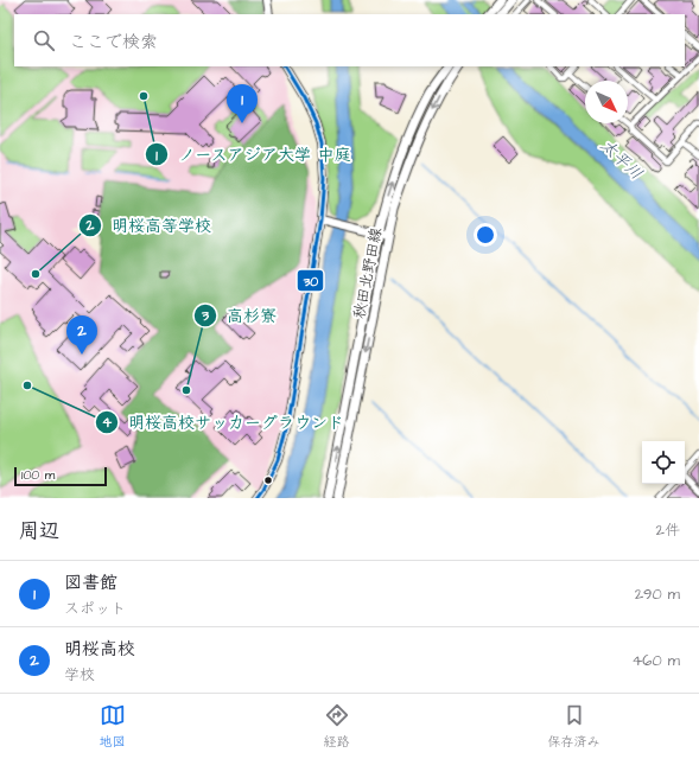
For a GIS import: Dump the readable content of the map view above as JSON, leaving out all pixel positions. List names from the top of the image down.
{
  "streets": {
    "main road": ["秋田北野田線"]
  },
  "water": ["太平川"],
  "places": [
    "ノースアジア大学 中庭",
    "明桜高等学校",
    "明桜高校サッカーグラウンド",
    "高杉寮"
  ],
  "lines": ["transit line 30"],
  "scale_bar": "100 m",
  "north": "bottom right",
  "page": {
    "search": "ここで検索",
    "pins": ["1", "2"],
    "scale": "100 m",
    "heading": ["周辺", "2件"],
    "list": [
      {
        "mark": "1",
        "name": "図書館",
        "note": "スポット",
        "value": "290 m"
      },
      {
        "mark": "2",
        "name": "明桜高校",
        "note": "学校",
        "value": "460 m"
      }
    ],
    "nav": ["地図", "経路", "保存済み"]
  }
}
